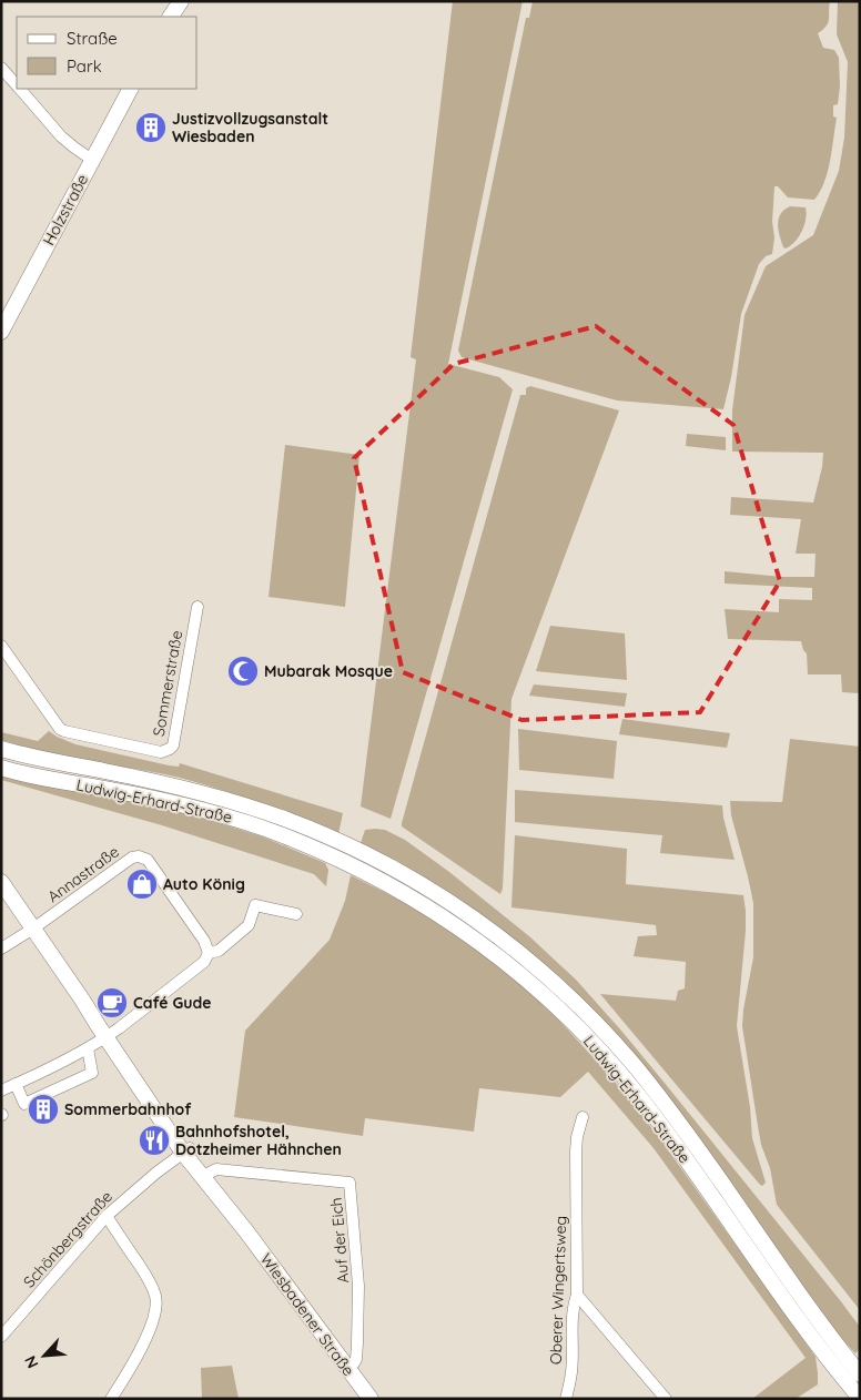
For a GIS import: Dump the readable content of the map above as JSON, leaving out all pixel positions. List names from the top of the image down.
{
  "streets": {
    "main road": ["Holzstraße", "Ludwig-Erhard-Straße", "Wiesbadener Straße"],
    "street": [
      "Sommerstraße",
      "Annastraße",
      "Schönbergstraße",
      "Auf der Eich",
      "Oberer Wingertsweg"
    ]
  },
  "crossings": [
    ["Annastraße", "Wiesbadener Straße"],
    ["Schönbergstraße", "Wiesbadener Straße"],
    ["Auf der Eich", "Wiesbadener Straße"]
  ],
  "places": {
    "building": ["Justizvollzugsanstalt Wiesbaden", "Sommerbahnhof"],
    "mosque": ["Mubarak Mosque"],
    "shop": ["Auto König"],
    "cafe": ["Café Gude"],
    "restaurant": ["Bahnhofshotel, Dotzheimer Hähnchen"]
  },
  "legend": ["Straße", "Park"],
  "north": "bottom left"
}
